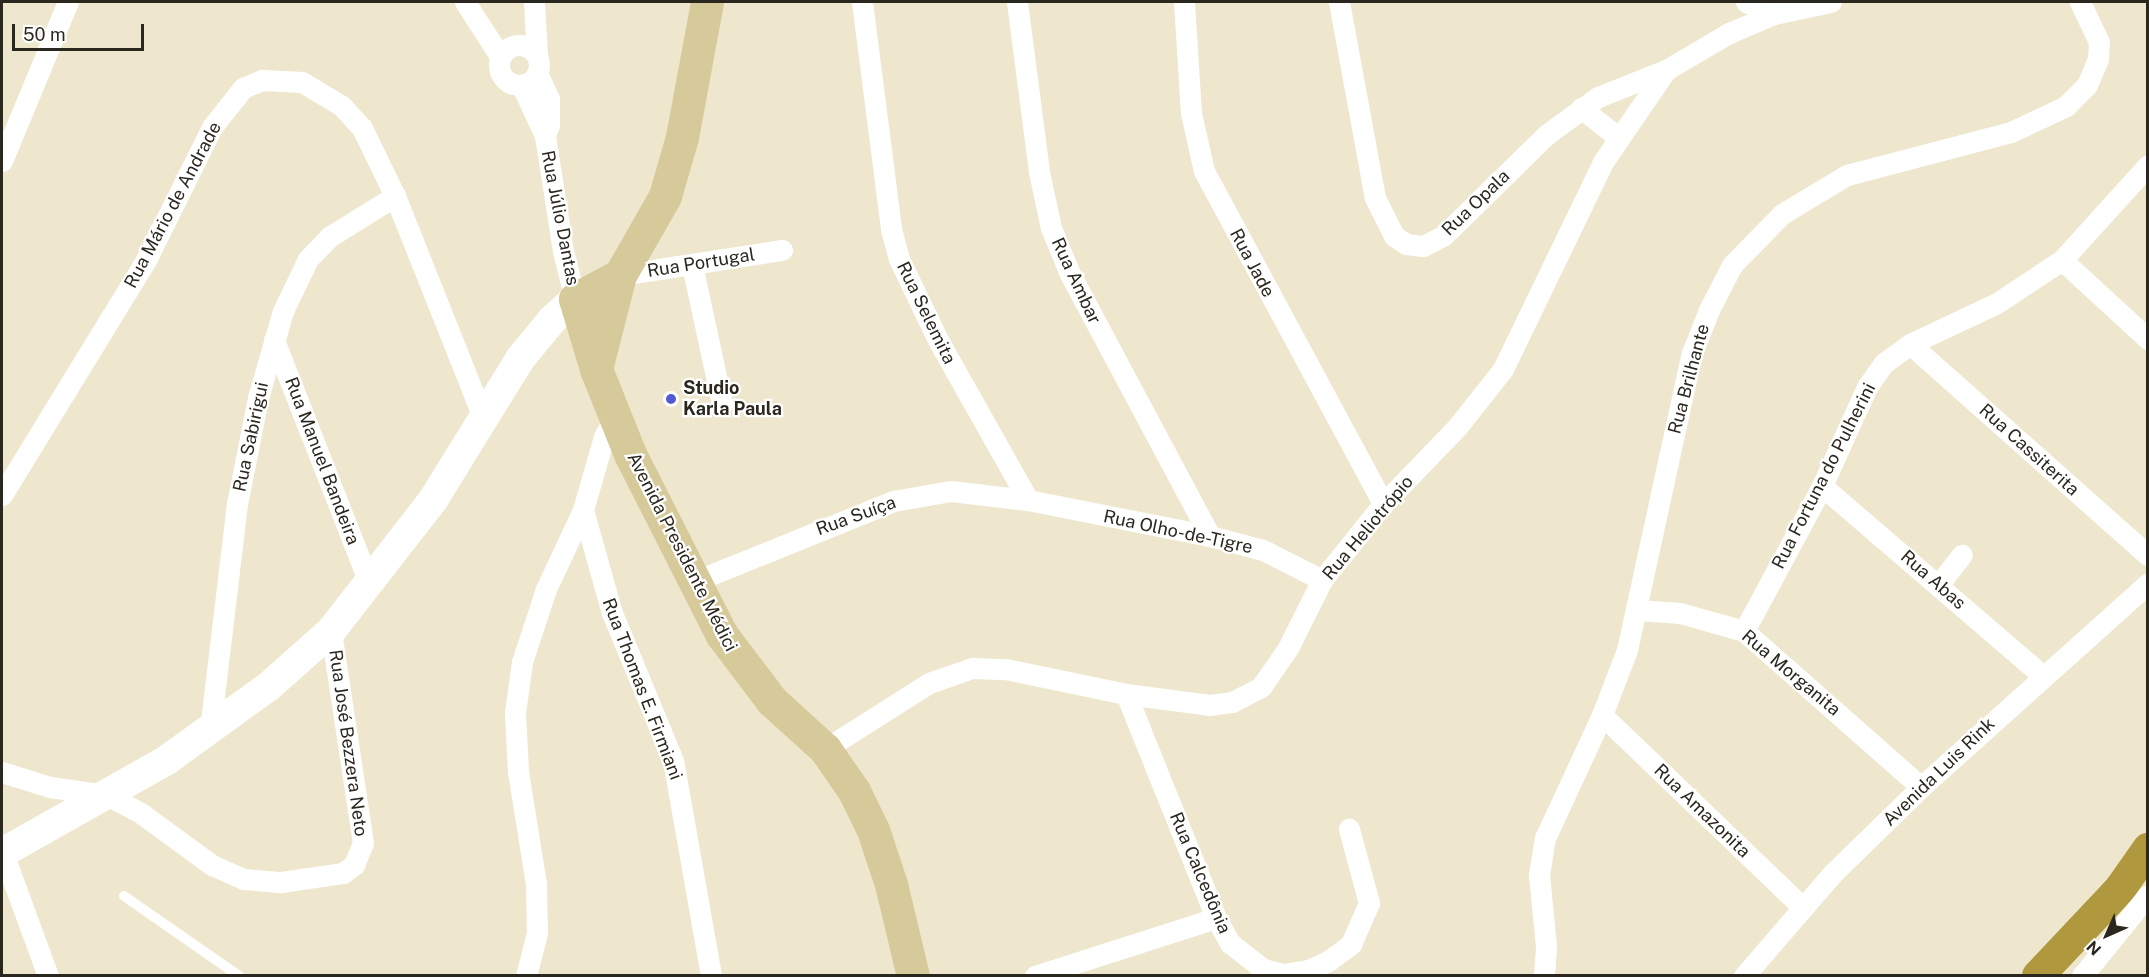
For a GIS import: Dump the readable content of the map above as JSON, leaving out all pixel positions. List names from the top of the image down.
{
  "streets": {
    "main road": ["Avenida Presidente Médici"],
    "street": [
      "Rua Opala",
      "Rua Mário de Andrade",
      "Rua Júlio Dantas",
      "Rua Portugal",
      "Rua Jade",
      "Rua Ambar",
      "Rua Selemita",
      "Rua Brilhante",
      "Rua Sabirigui",
      "Rua Cassiterita",
      "Rua Manuel Bandeira",
      "Rua Fortuna do Pulherini",
      "Rua Suíça",
      "Rua Heliotrópio",
      "Rua Olho-de-Tigre",
      "Rua Abas",
      "Rua Morganita",
      "Rua Thomas E. Firmiani",
      "Rua José Bezzera Neto",
      "Avenida Luis Rink",
      "Rua Amazonita",
      "Rua Calcedônia"
    ]
  },
  "crossings": [
    ["Rua Opala", "Rua Heliotrópio"],
    ["Rua Mário de Andrade", "Rua Sabirigui"],
    ["Rua Júlio Dantas", "Avenida Presidente Médici"],
    ["Rua Jade", "Rua Heliotrópio"],
    ["Rua Ambar", "Rua Olho-de-Tigre"],
    ["Rua Selemita", "Rua Suíça"],
    ["Rua Selemita", "Rua Olho-de-Tigre"],
    ["Rua Brilhante", "Rua Morganita"],
    ["Rua Brilhante", "Rua Amazonita"],
    ["Rua Sabirigui", "Rua Manuel Bandeira"],
    ["Rua Cassiterita", "Rua Fortuna do Pulherini"],
    ["Rua Fortuna do Pulherini", "Rua Abas"],
    ["Rua Fortuna do Pulherini", "Rua Morganita"],
    ["Rua Suíça", "Rua Olho-de-Tigre"],
    ["Rua Suíça", "Avenida Presidente Médici"],
    ["Rua Heliotrópio", "Rua Olho-de-Tigre"],
    ["Rua Heliotrópio", "Avenida Presidente Médici"],
    ["Rua Heliotrópio", "Rua Calcedônia"],
    ["Rua Abas", "Avenida Luis Rink"],
    ["Rua Morganita", "Avenida Luis Rink"],
    ["Avenida Luis Rink", "Rua Amazonita"]
  ],
  "places": ["Studio Karla Paula"],
  "scale_bar": "50 m",
  "north": "bottom left"
}
